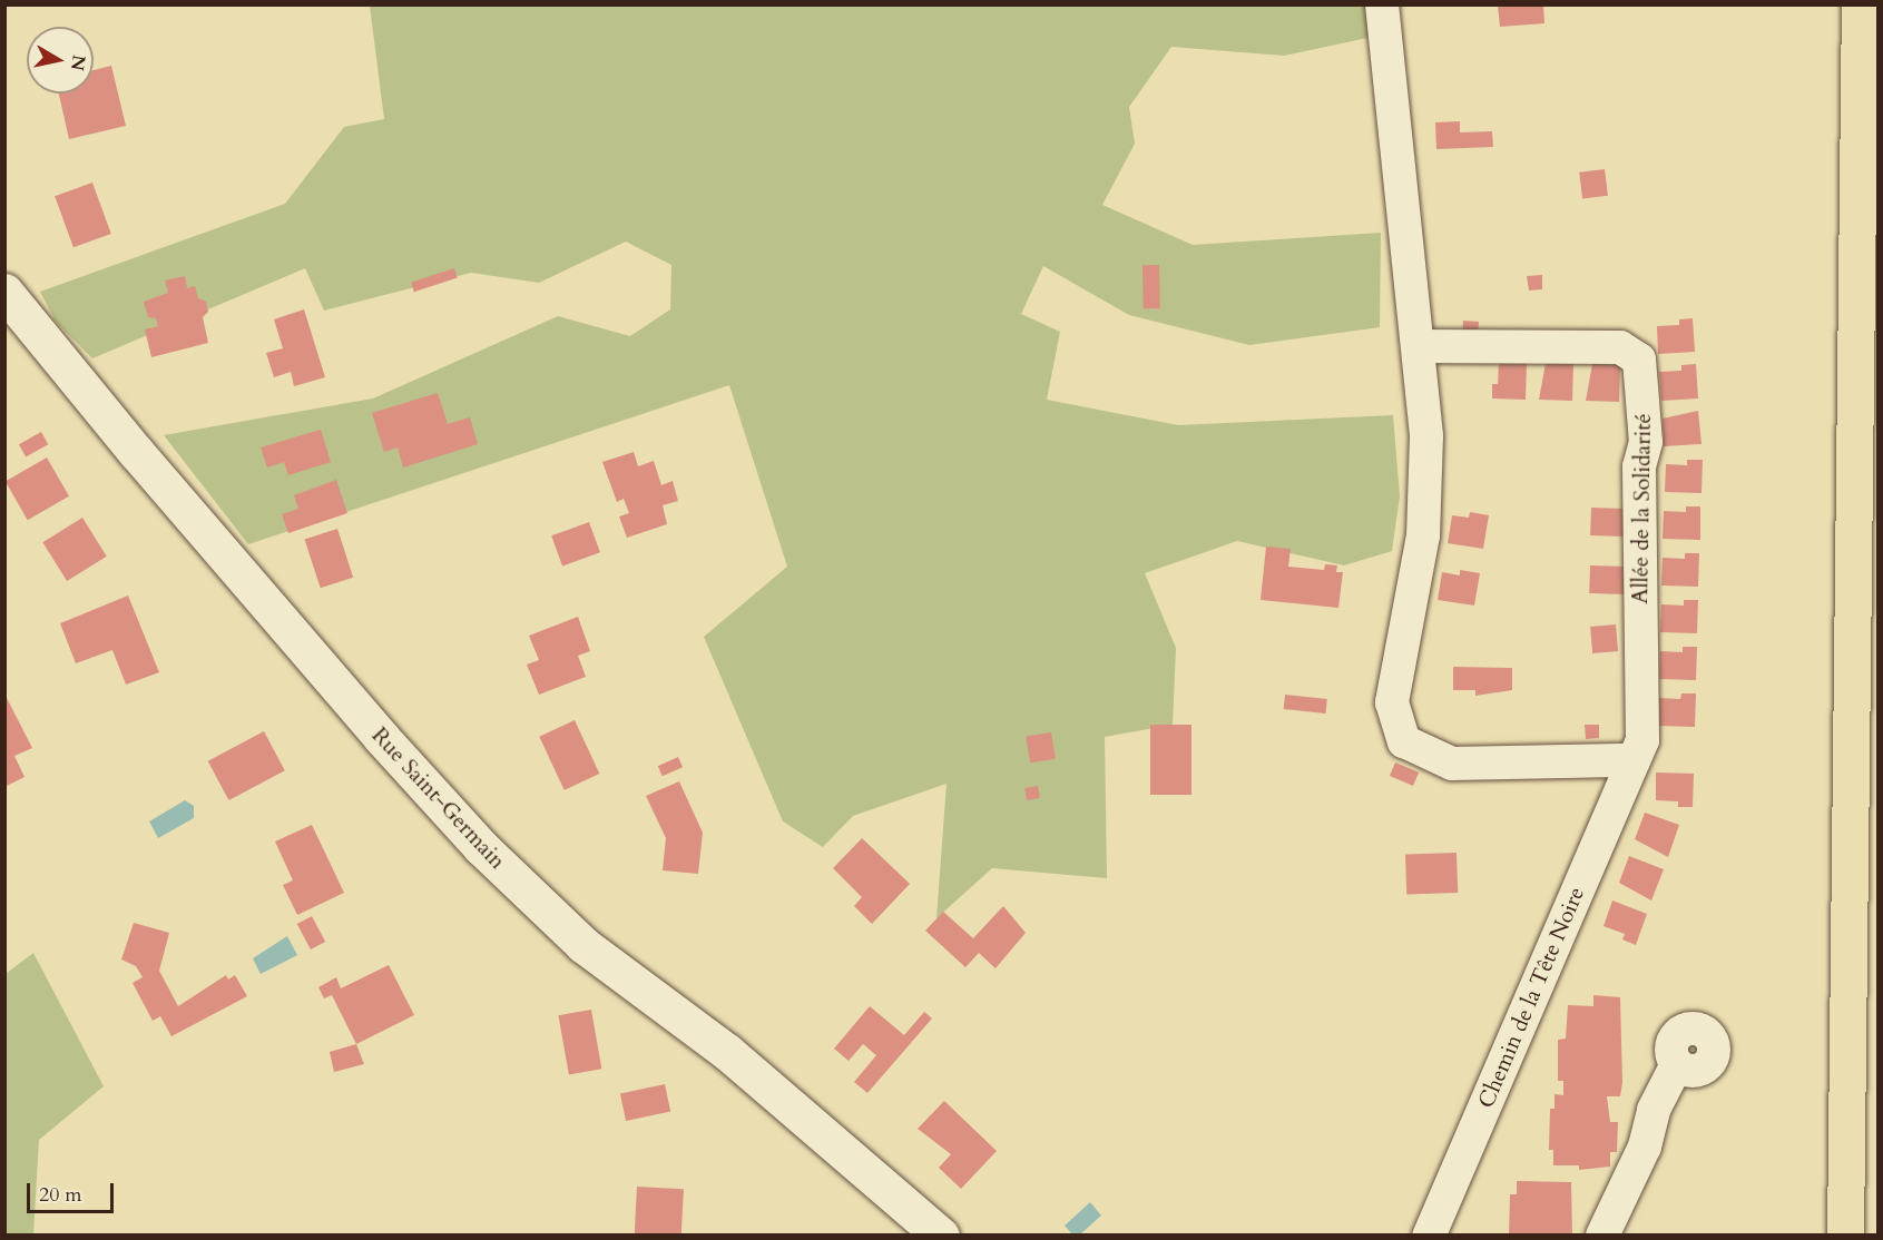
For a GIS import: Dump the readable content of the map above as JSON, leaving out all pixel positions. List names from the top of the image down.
{
  "streets": {
    "street": ["Allée de la Solidarité", "Rue Saint-Germain", "Chemin de la Tête Noire"]
  },
  "crossings": [
    ["Allée de la Solidarité", "Chemin de la Tête Noire"]
  ],
  "scale_bar": "20 m",
  "north": "right"
}
